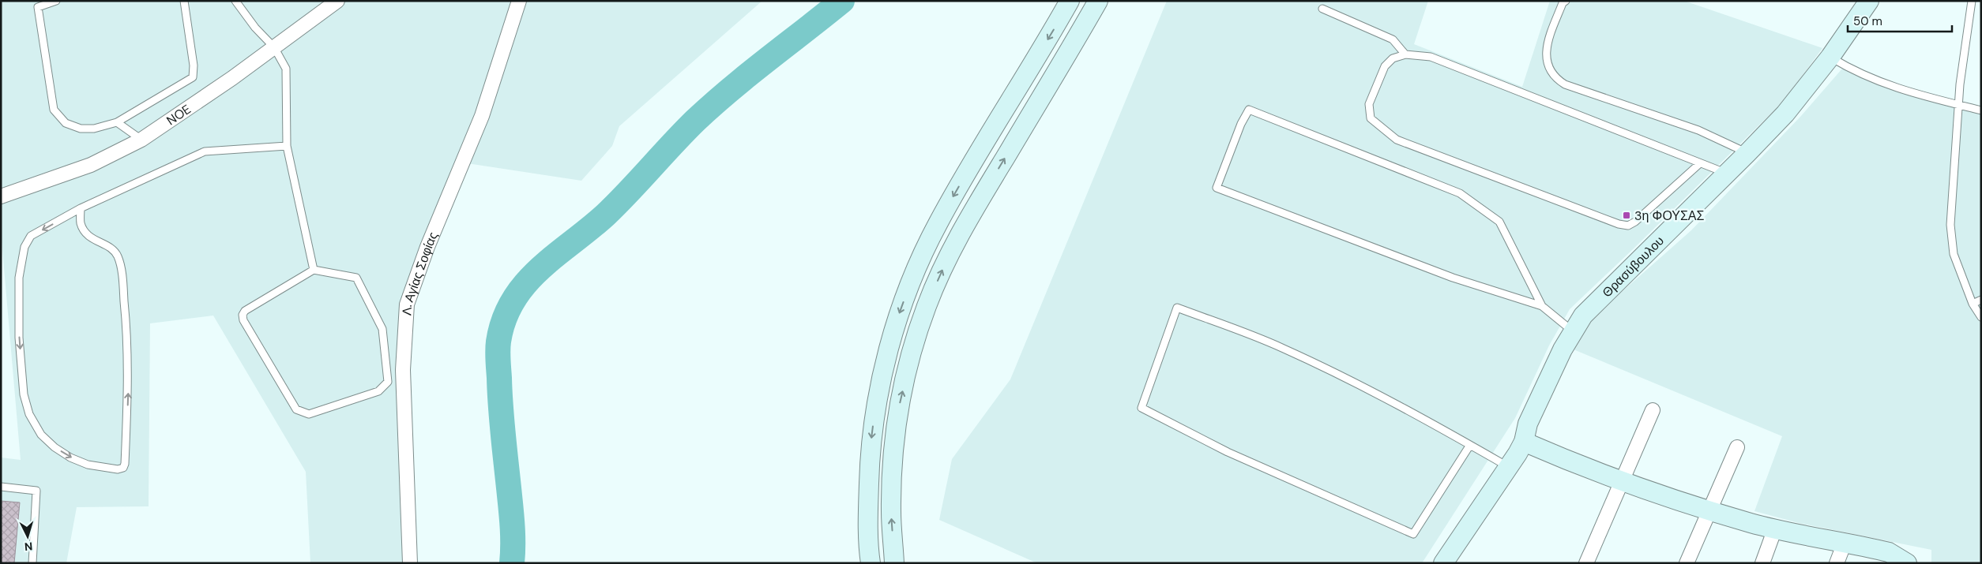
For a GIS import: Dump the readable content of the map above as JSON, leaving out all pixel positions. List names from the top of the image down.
{
  "streets": {
    "street": ["NOE", "Θρασύβουλου", "Λ. Αγίας Σοφίας"]
  },
  "places": {
    "transit": ["3η ΦΟΥΣΑΣ"]
  },
  "scale_bar": "50 m",
  "north": "bottom"
}
